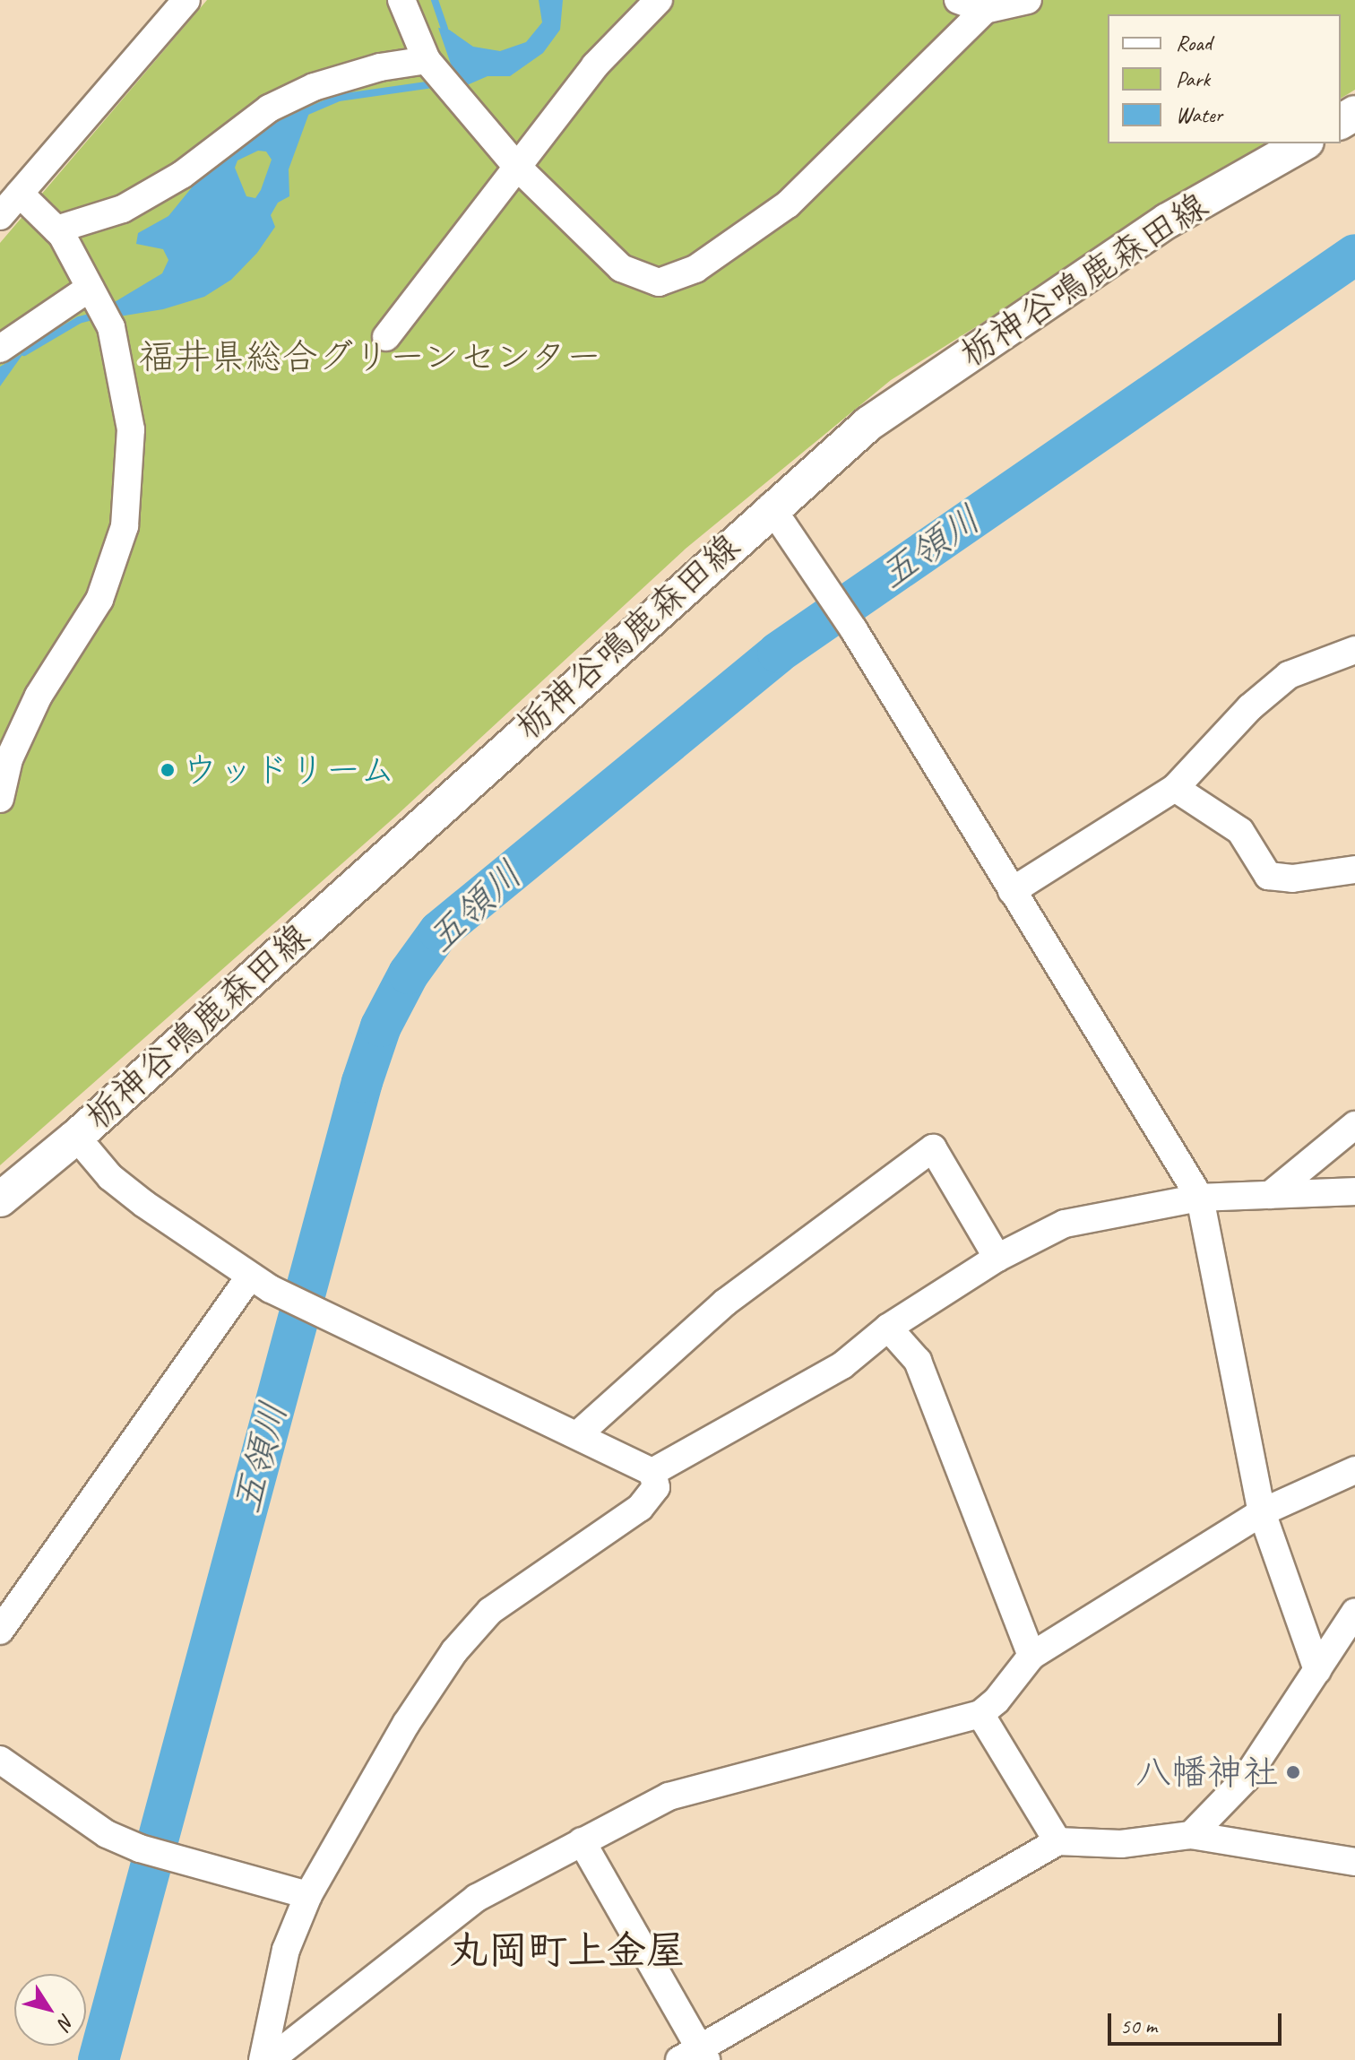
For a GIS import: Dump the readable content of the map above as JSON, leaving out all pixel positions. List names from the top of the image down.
{
  "streets": {
    "main road": ["栃神谷鳴鹿森田線"]
  },
  "districts": ["丸岡町上金屋"],
  "water": ["五領川"],
  "parks": ["福井県総合グリーンセンター"],
  "places": ["ウッドリーム", "八幡神社"],
  "legend": ["Road", "Park", "Water"],
  "scale_bar": "50 m",
  "north": "bottom right"
}
